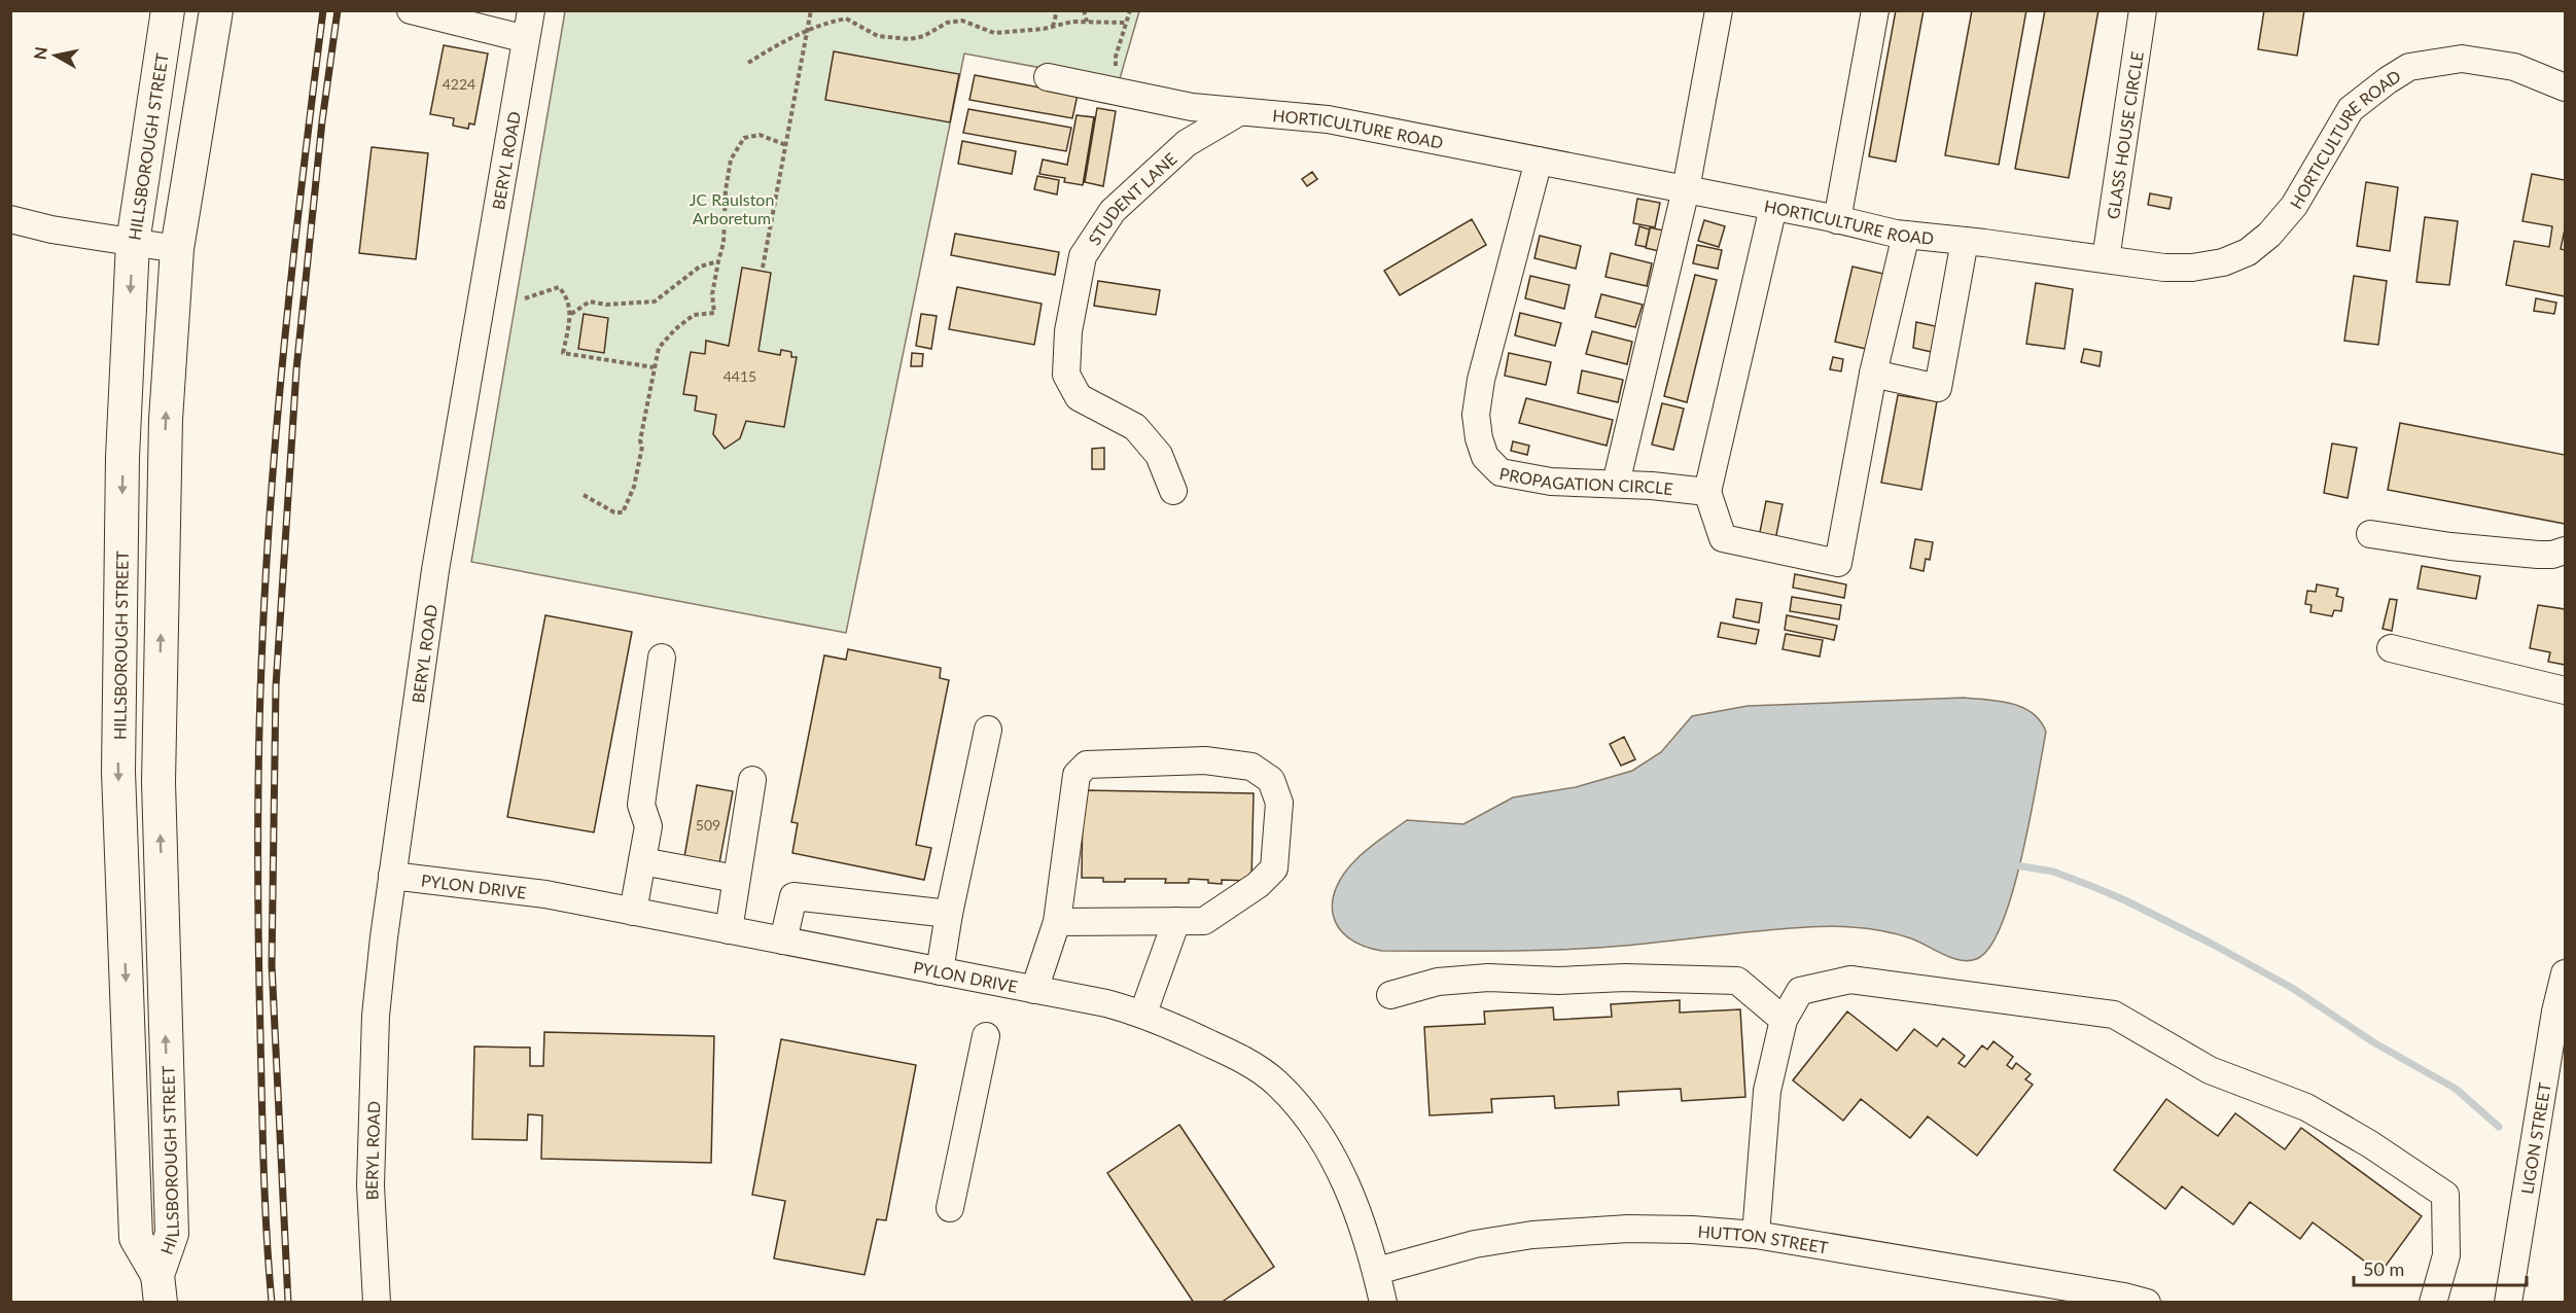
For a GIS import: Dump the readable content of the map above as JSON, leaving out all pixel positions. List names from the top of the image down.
{
  "streets": {
    "main road": ["HILLSBOROUGH STREET"],
    "street": [
      "HORTICULTURE ROAD",
      "GLASS HOUSE CIRCLE",
      "BERYL ROAD",
      "STUDENT LANE",
      "PROPAGATION CIRCLE",
      "PYLON DRIVE",
      "LIGON STREET",
      "HUTTON STREET"
    ]
  },
  "crossings": [
    ["HORTICULTURE ROAD", "GLASS HOUSE CIRCLE"],
    ["HORTICULTURE ROAD", "STUDENT LANE"],
    ["HORTICULTURE ROAD", "PROPAGATION CIRCLE"],
    ["BERYL ROAD", "PYLON DRIVE"],
    ["PYLON DRIVE", "HUTTON STREET"]
  ],
  "parks": ["JC Raulston Arboretum"],
  "house_numbers": ["4224", "4415", "509"],
  "scale_bar": "50 m",
  "north": "left"
}
